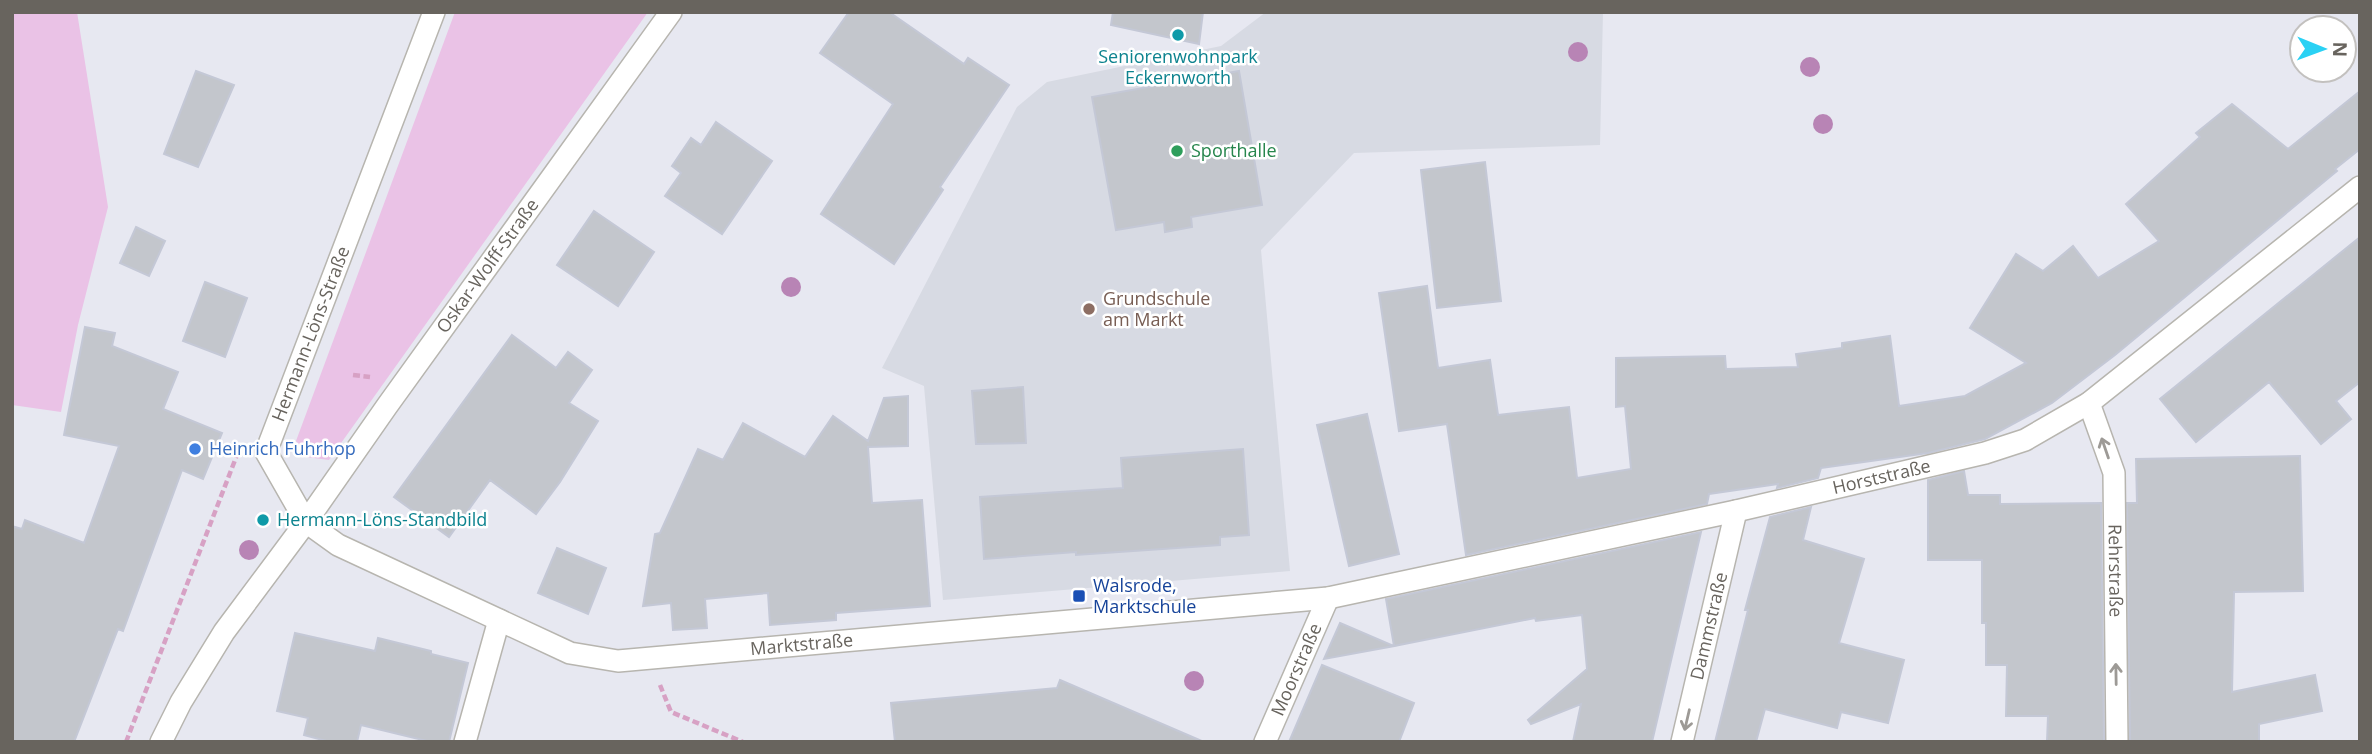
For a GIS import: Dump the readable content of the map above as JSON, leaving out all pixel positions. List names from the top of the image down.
{
  "streets": {
    "street": [
      "Oskar-Wolff-Straße",
      "Hermann-Löns-Straße",
      "Horststraße",
      "Rehrstraße",
      "Dammstraße",
      "Marktstraße",
      "Moorstraße"
    ]
  },
  "crossings": [
    ["Oskar-Wolff-Straße", "Hermann-Löns-Straße"],
    ["Oskar-Wolff-Straße", "Marktstraße"],
    ["Hermann-Löns-Straße", "Marktstraße"],
    ["Horststraße", "Rehrstraße"],
    ["Horststraße", "Dammstraße"],
    ["Horststraße", "Marktstraße"],
    ["Horststraße", "Moorstraße"],
    ["Marktstraße", "Moorstraße"]
  ],
  "one_way": ["Rehrstraße", "Dammstraße"],
  "places": {
    "other": [
      "Seniorenwohnpark Eckernworth",
      "Sporthalle",
      "Grundschule am Markt",
      "Heinrich Fuhrhop",
      "Hermann-Löns-Standbild"
    ],
    "transit": ["Walsrode, Marktschule"]
  },
  "north": "right"
}
